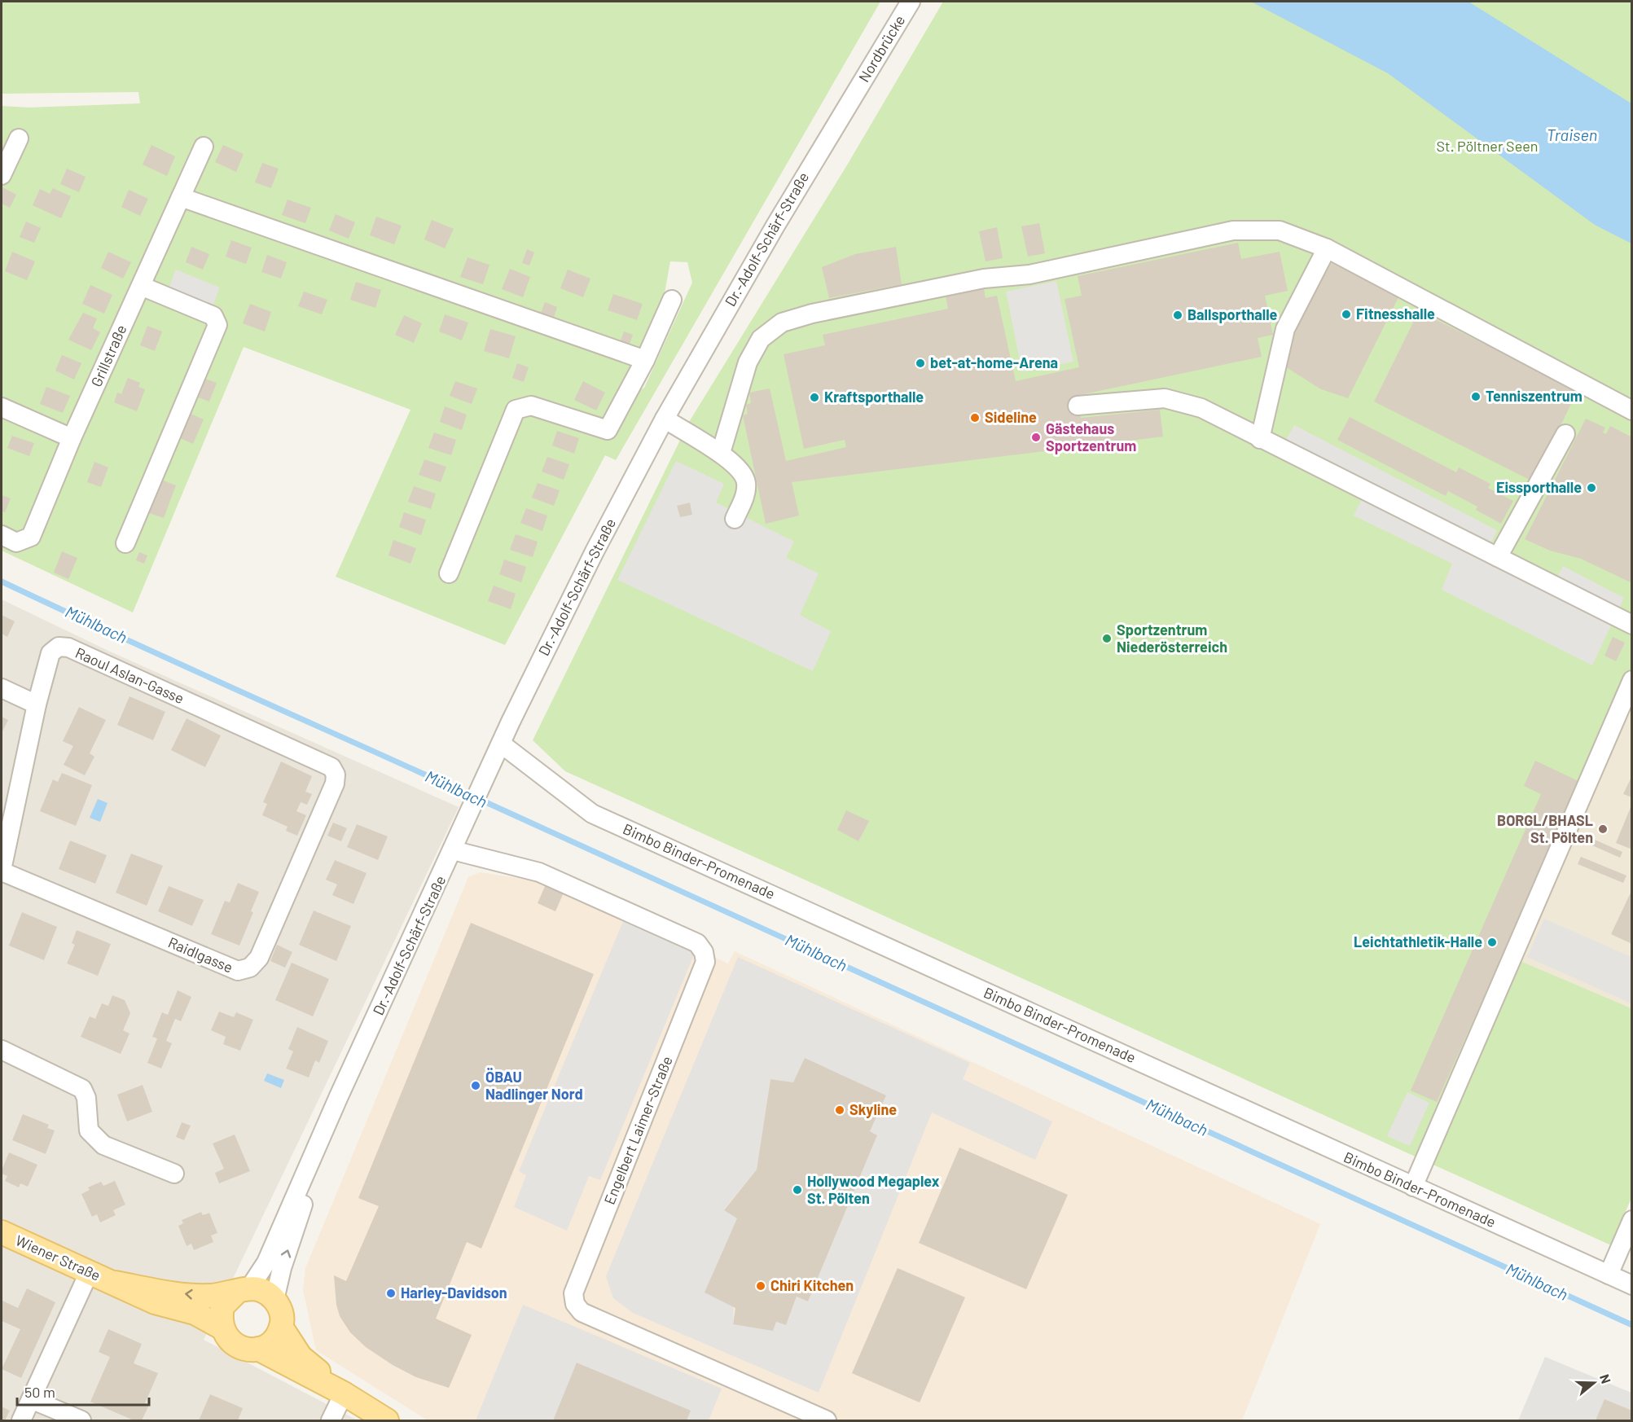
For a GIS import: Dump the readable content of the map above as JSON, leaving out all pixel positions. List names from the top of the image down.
{
  "streets": {
    "main road": ["Wiener Straße"],
    "street": [
      "Nordbrücke",
      "Dr.-Adolf-Schärf-Straße",
      "Grillstraße",
      "Raoul Aslan-Gasse",
      "Bimbo Binder-Promenade",
      "Raidlgasse",
      "Engelbert Laimer-Straße"
    ]
  },
  "crossings": [
    ["Nordbrücke", "Dr.-Adolf-Schärf-Straße"],
    ["Dr.-Adolf-Schärf-Straße", "Bimbo Binder-Promenade"],
    ["Dr.-Adolf-Schärf-Straße", "Engelbert Laimer-Straße"],
    ["Raoul Aslan-Gasse", "Raidlgasse"]
  ],
  "water": ["Traisen", "Mühlbach"],
  "parks": ["St. Pöltner Seen"],
  "places": [
    "Fitnesshalle",
    "Ballsporthalle",
    "bet-at-home-Arena",
    "Tenniszentrum",
    "Kraftsporthalle",
    "Sideline",
    "Gästehaus Sportzentrum",
    "Eissporthalle",
    "Sportzentrum Niederösterreich",
    "BORGL/BHASL St. Pölten",
    "Leichtathletik-Halle",
    "ÖBAU Nadlinger Nord",
    "Skyline",
    "Hollywood Megaplex St. Pölten",
    "Chiri Kitchen",
    "Harley-Davidson"
  ],
  "scale_bar": "50 m",
  "north": "right"
}
